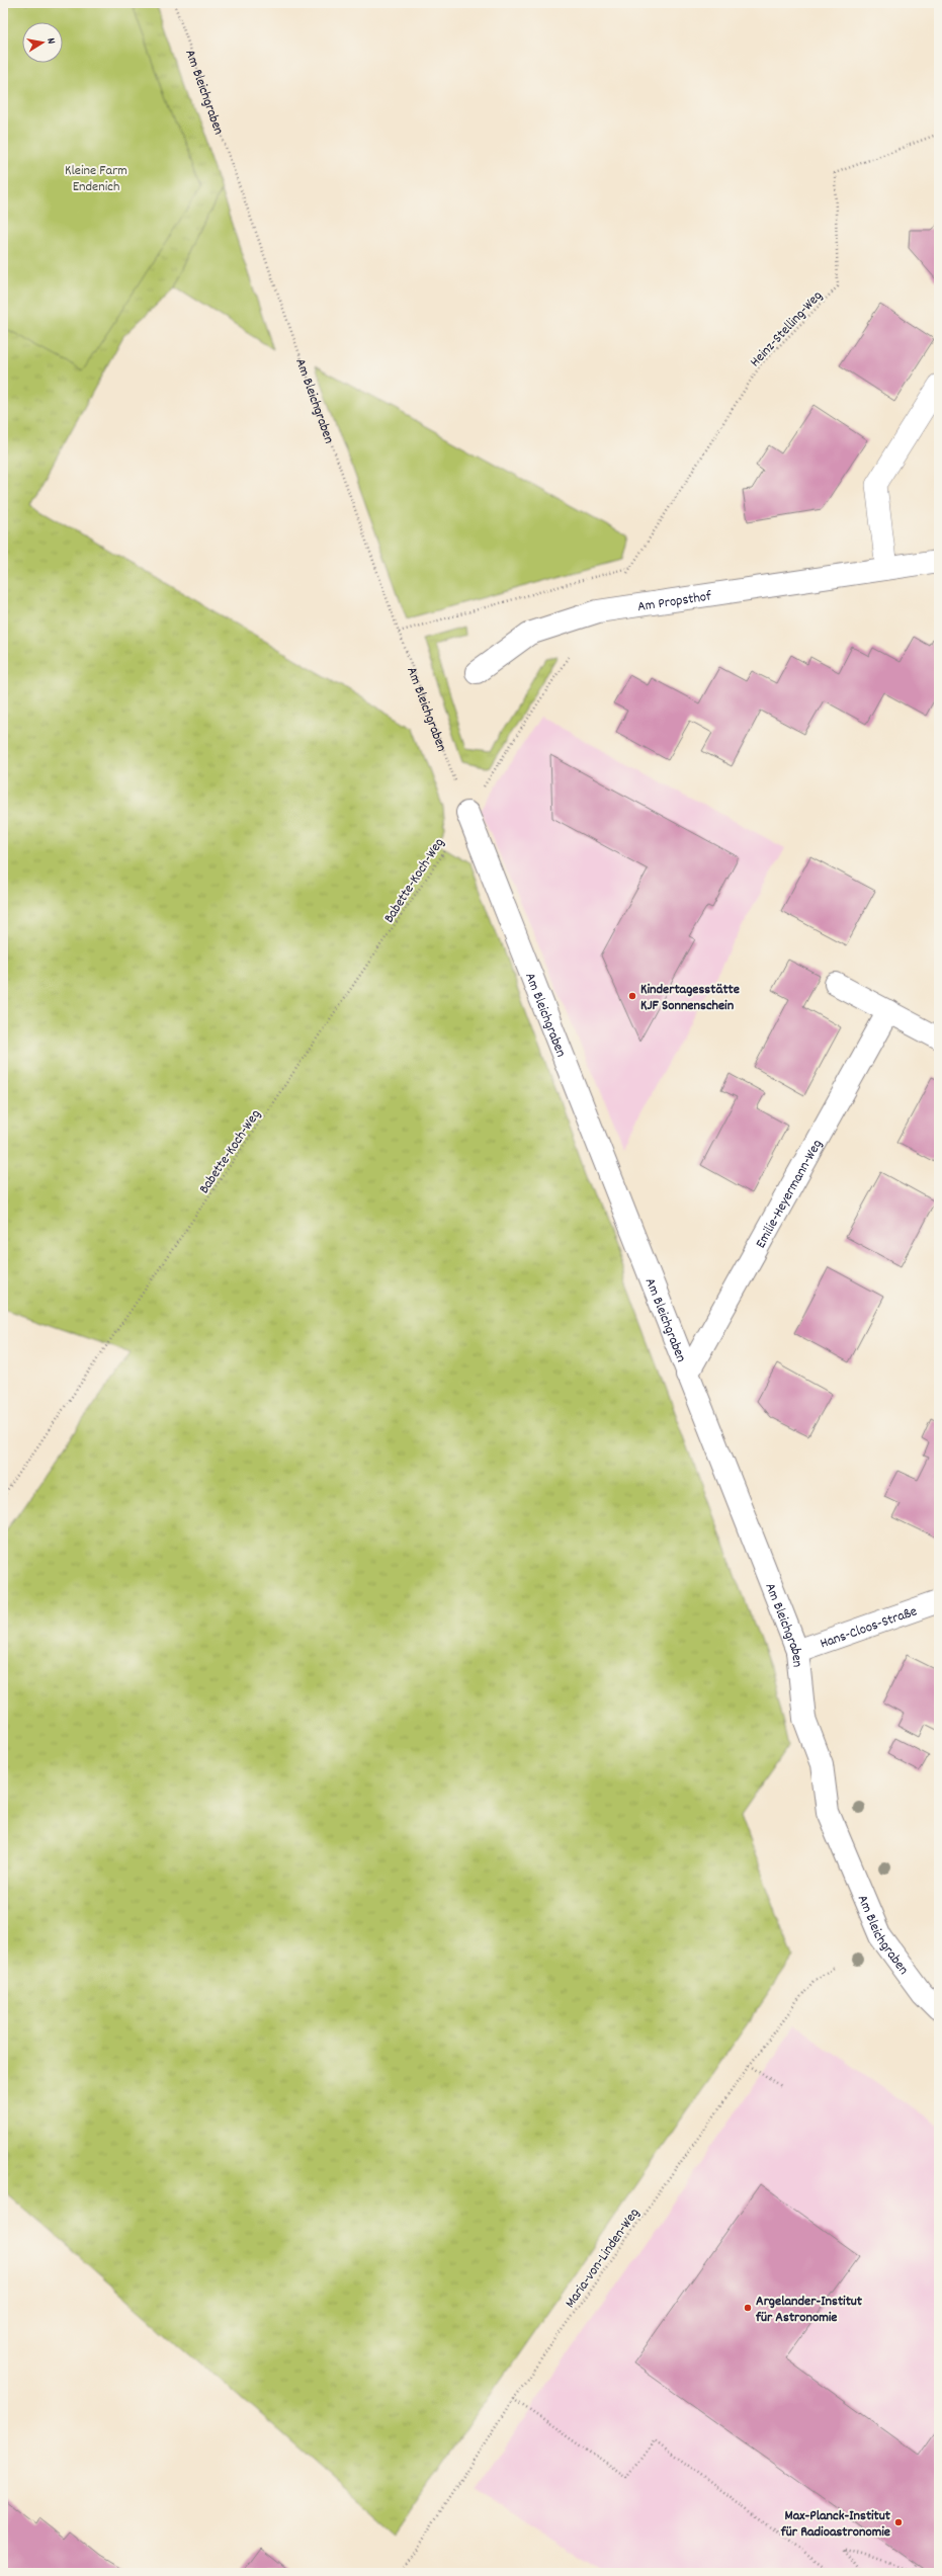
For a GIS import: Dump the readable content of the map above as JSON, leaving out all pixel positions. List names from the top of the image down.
{
  "streets": {
    "street": [
      "Am Bleichgraben",
      "Am Propsthof",
      "Emilie-Heyermann-Weg",
      "Hans-Cloos-Straße"
    ],
    "path": ["Heinz-Stelling-Weg", "Babette-Koch-Weg", "Maria-von-Linden-Weg"]
  },
  "crossings": [
    ["Am Bleichgraben", "Babette-Koch-Weg"],
    ["Am Bleichgraben", "Emilie-Heyermann-Weg"],
    ["Am Bleichgraben", "Hans-Cloos-Straße"],
    ["Heinz-Stelling-Weg", "Am Propsthof"],
    ["Heinz-Stelling-Weg", "Babette-Koch-Weg"],
    ["Am Propsthof", "Babette-Koch-Weg"]
  ],
  "parks": ["Kleine Farm Endenich"],
  "places": ["Kindertagesstätte KJF Sonnenschein", "Argelander-Institut für Astronomie", "Max-Planck-Institut für Radioastronomie"],
  "north": "right"
}
